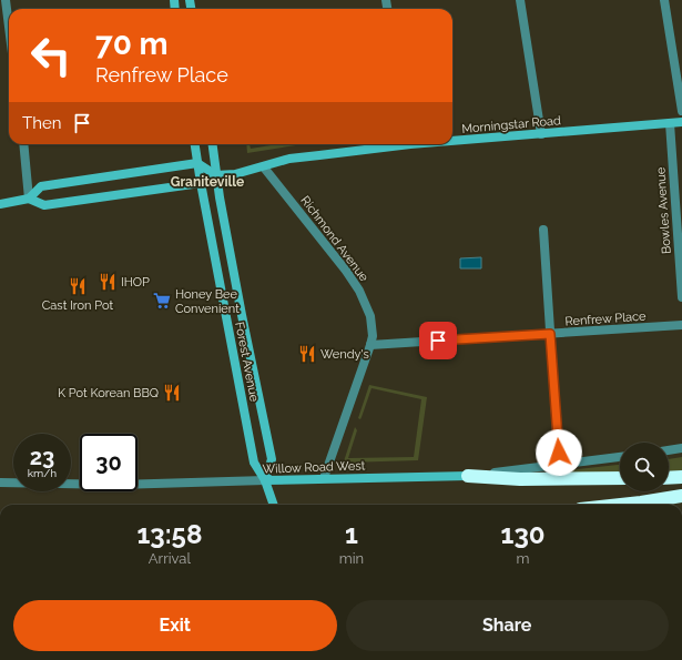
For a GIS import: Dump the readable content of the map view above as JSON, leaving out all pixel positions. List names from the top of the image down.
{
  "streets": {
    "main road": ["Morningstar Road", "Forest Avenue", "Willow Road West"],
    "street": ["Bowles Avenue", "Richmond Avenue", "Renfrew Place"]
  },
  "crossings": [
    ["Morningstar Road", "Bowles Avenue"],
    ["Morningstar Road", "Richmond Avenue"],
    ["Richmond Avenue", "Renfrew Place"],
    ["Richmond Avenue", "Willow Road West"],
    ["Forest Avenue", "Willow Road West"]
  ],
  "districts": ["Graniteville"],
  "places": {
    "restaurant": [
      "IHOP",
      "Cast Iron Pot",
      "Wendy's",
      "K Pot Korean BBQ"
    ],
    "supermarket": ["Honey Bee Convenient"]
  },
  "page": {
    "turn": ["70 m", "Renfrew Place"],
    "then": "Then",
    "speed": "23 km/h",
    "limit": "30",
    "eta": [
      "13:58",
      "Arrival",
      "1",
      "min",
      "130",
      "m"
    ],
    "buttons": ["Exit", "Share"]
  }
}
